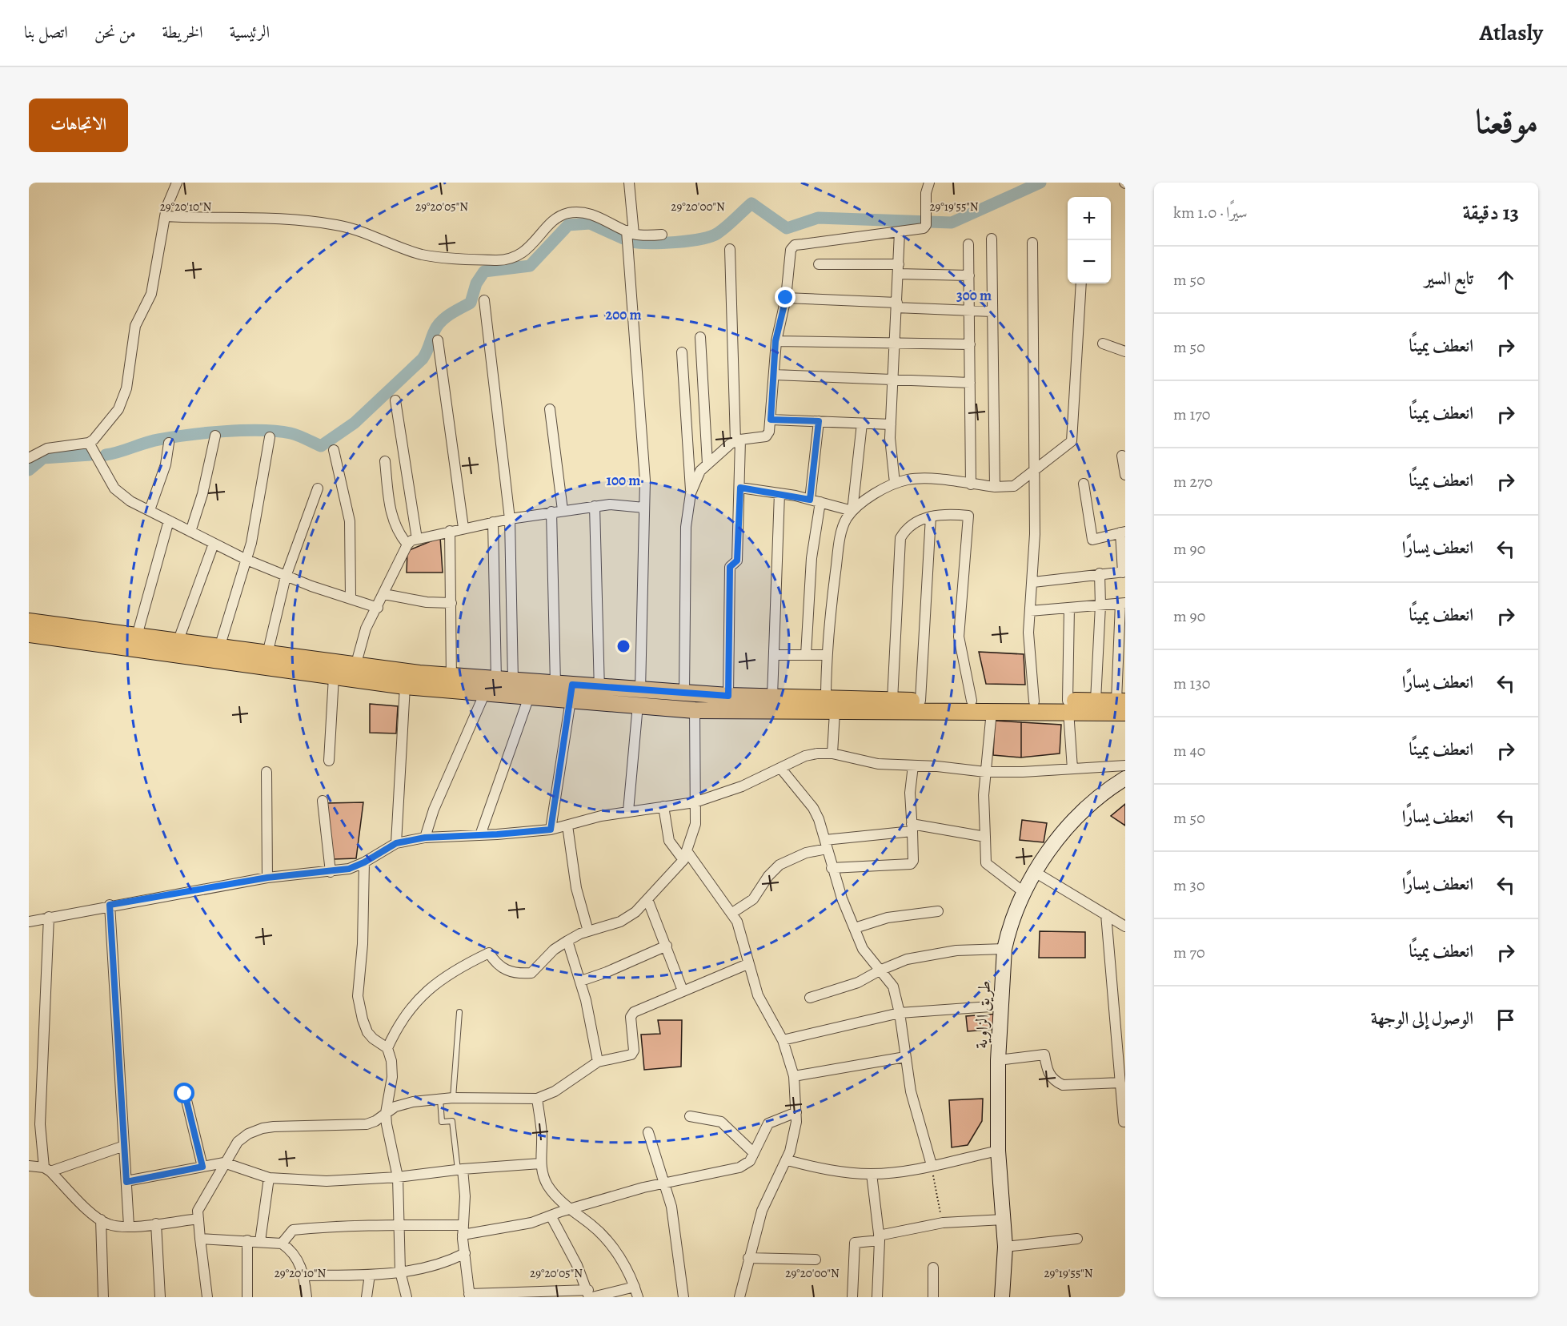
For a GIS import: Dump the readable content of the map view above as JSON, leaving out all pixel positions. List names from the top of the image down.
{
  "streets": {
    "street": ["طريق الزاوية"]
  },
  "page": {
    "header": "Atlasly",
    "nav": [
      "الرئيسية",
      "الخريطة",
      "من نحن",
      "اتصل بنا"
    ],
    "title": "موقعنا",
    "buttons": "الاتجاهات",
    "heading": ["13 دقيقة", "سيرًا · 1.0 km"],
    "map_buttons": ["+", "−"],
    "list": [
      ["تابع السير", "50 m"],
      ["انعطف يمينًا", "50 m"],
      ["انعطف يمينًا", "170 m"],
      ["انعطف يمينًا", "270 m"],
      ["انعطف يسارًا", "90 m"],
      ["انعطف يمينًا", "90 m"],
      ["انعطف يسارًا", "130 m"],
      ["انعطف يمينًا", "40 m"],
      ["انعطف يسارًا", "50 m"],
      ["انعطف يسارًا", "30 m"],
      ["انعطف يمينًا", "70 m"],
      "الوصول إلى الوجهة"
    ]
  },
  "coordinates": [
    "29°20'10\"N",
    "29°20'05\"N",
    "29°20'00\"N",
    "29°19'55\"N"
  ],
  "rings": ["300 m", "200 m", "100 m"]
}
